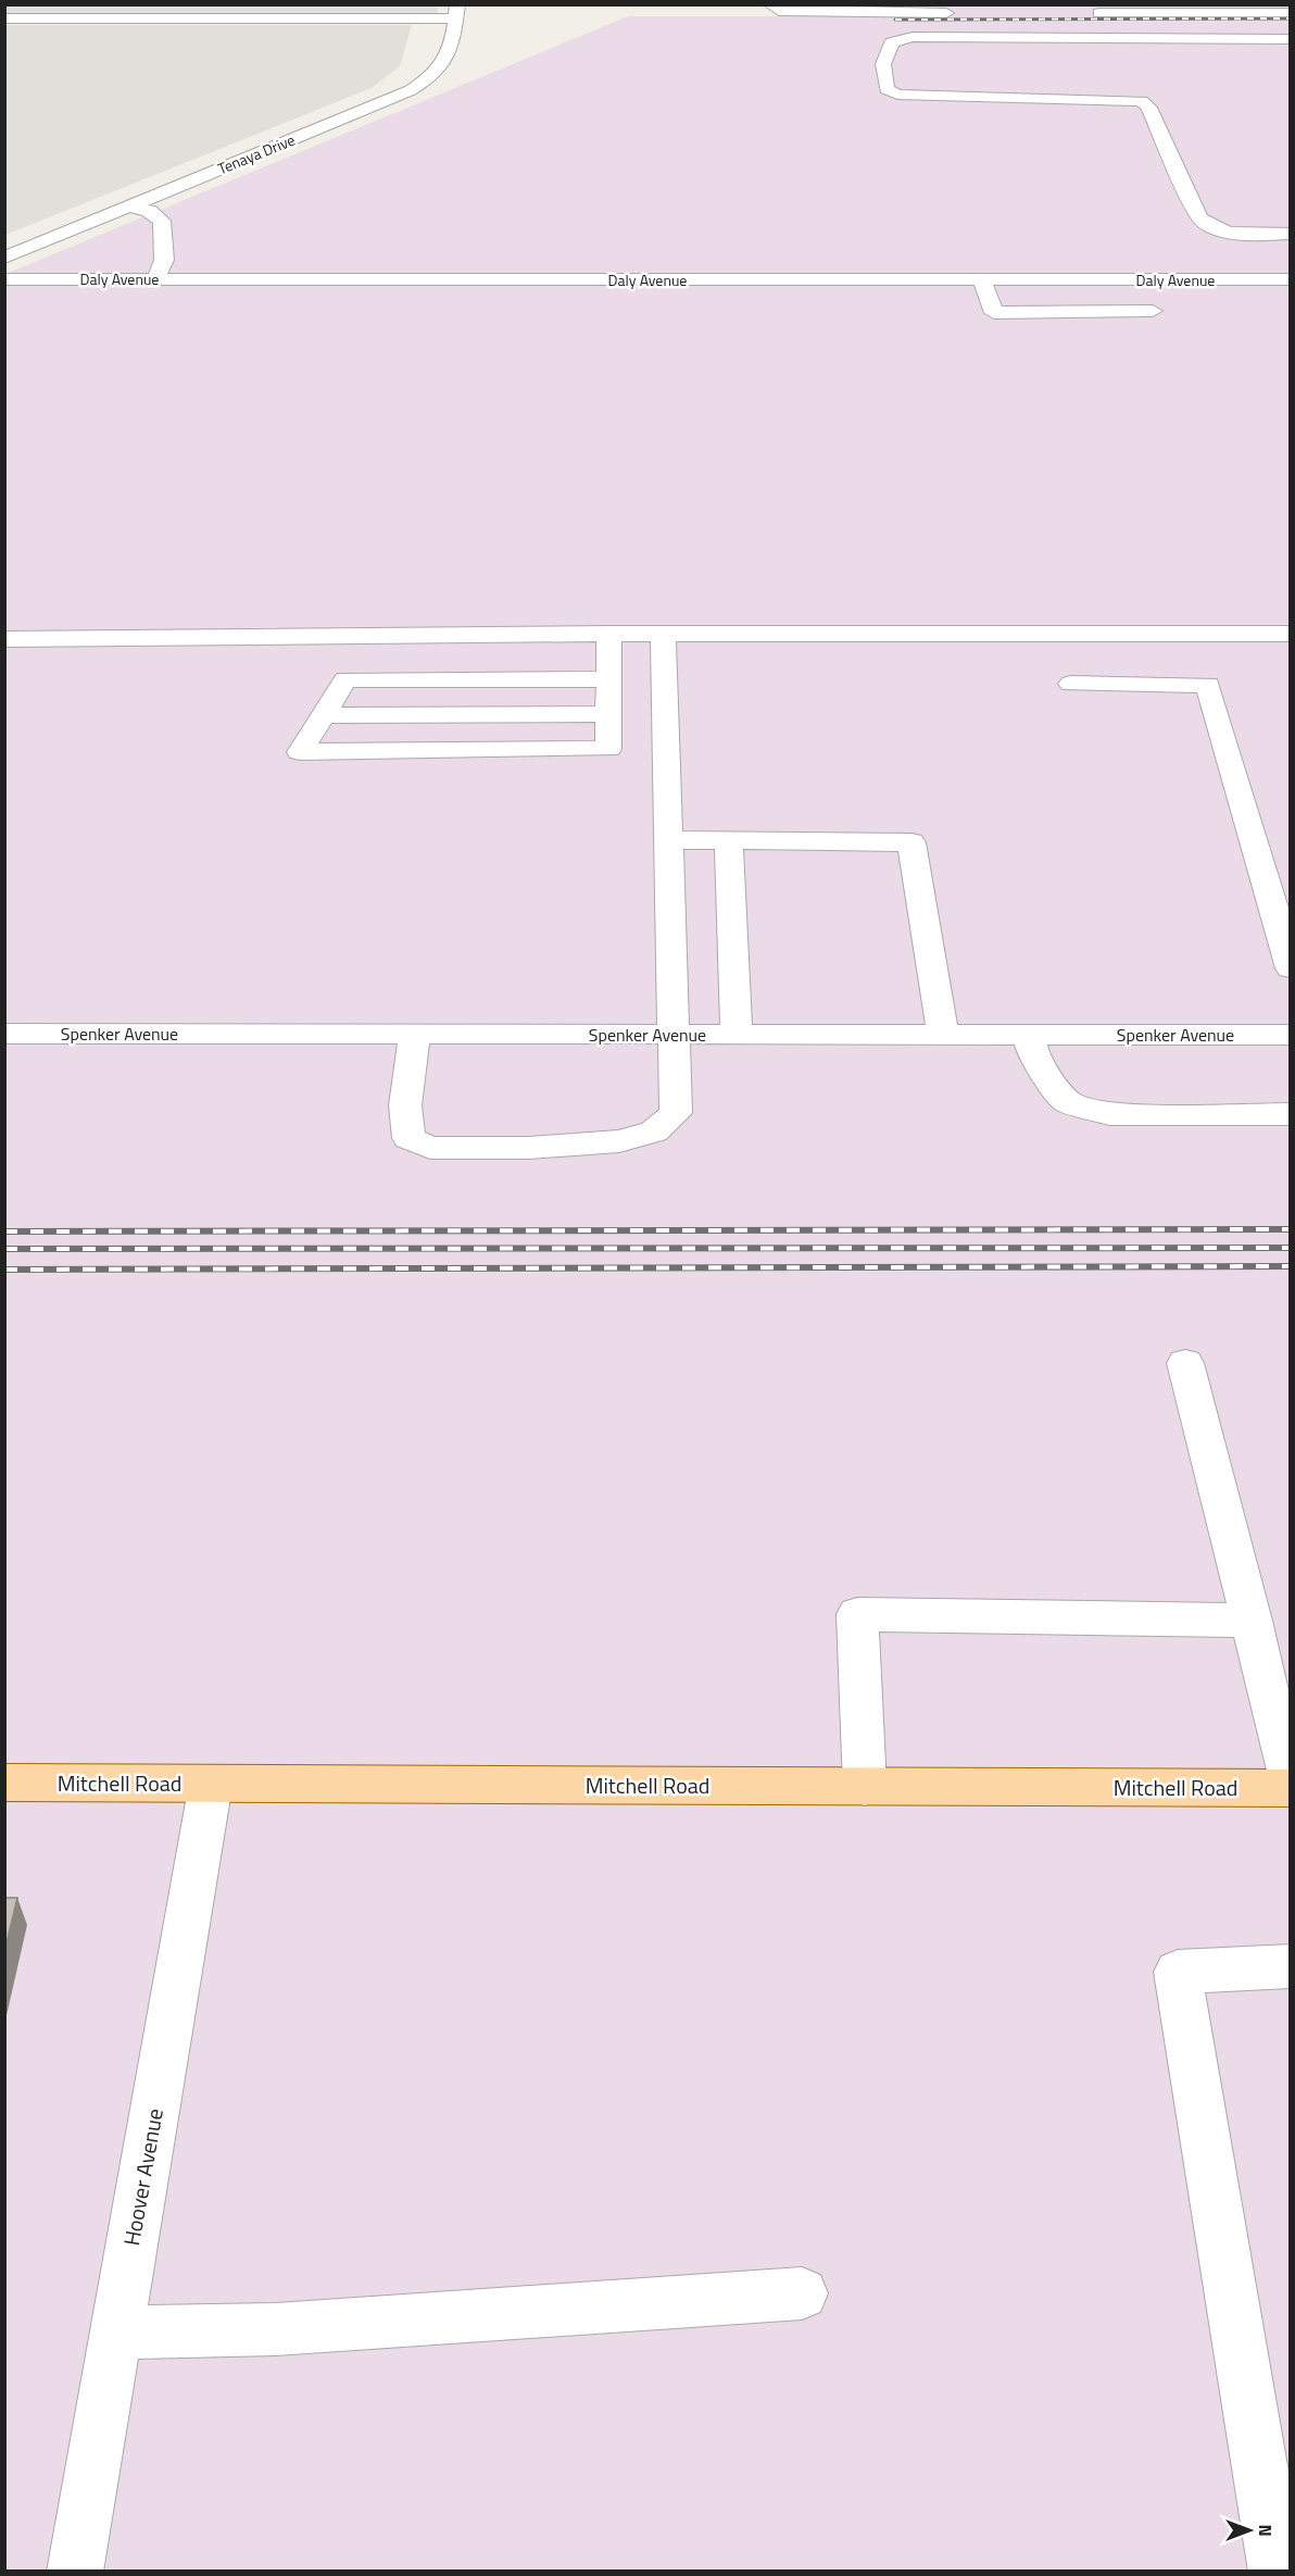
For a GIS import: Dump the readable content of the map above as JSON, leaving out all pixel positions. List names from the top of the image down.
{
  "streets": {
    "main road": ["Mitchell Road"],
    "street": [
      "Tenaya Drive",
      "Daly Avenue",
      "Spenker Avenue",
      "Hoover Avenue"
    ]
  },
  "crossings": [
    ["Mitchell Road", "Hoover Avenue"]
  ],
  "north": "right"
}
